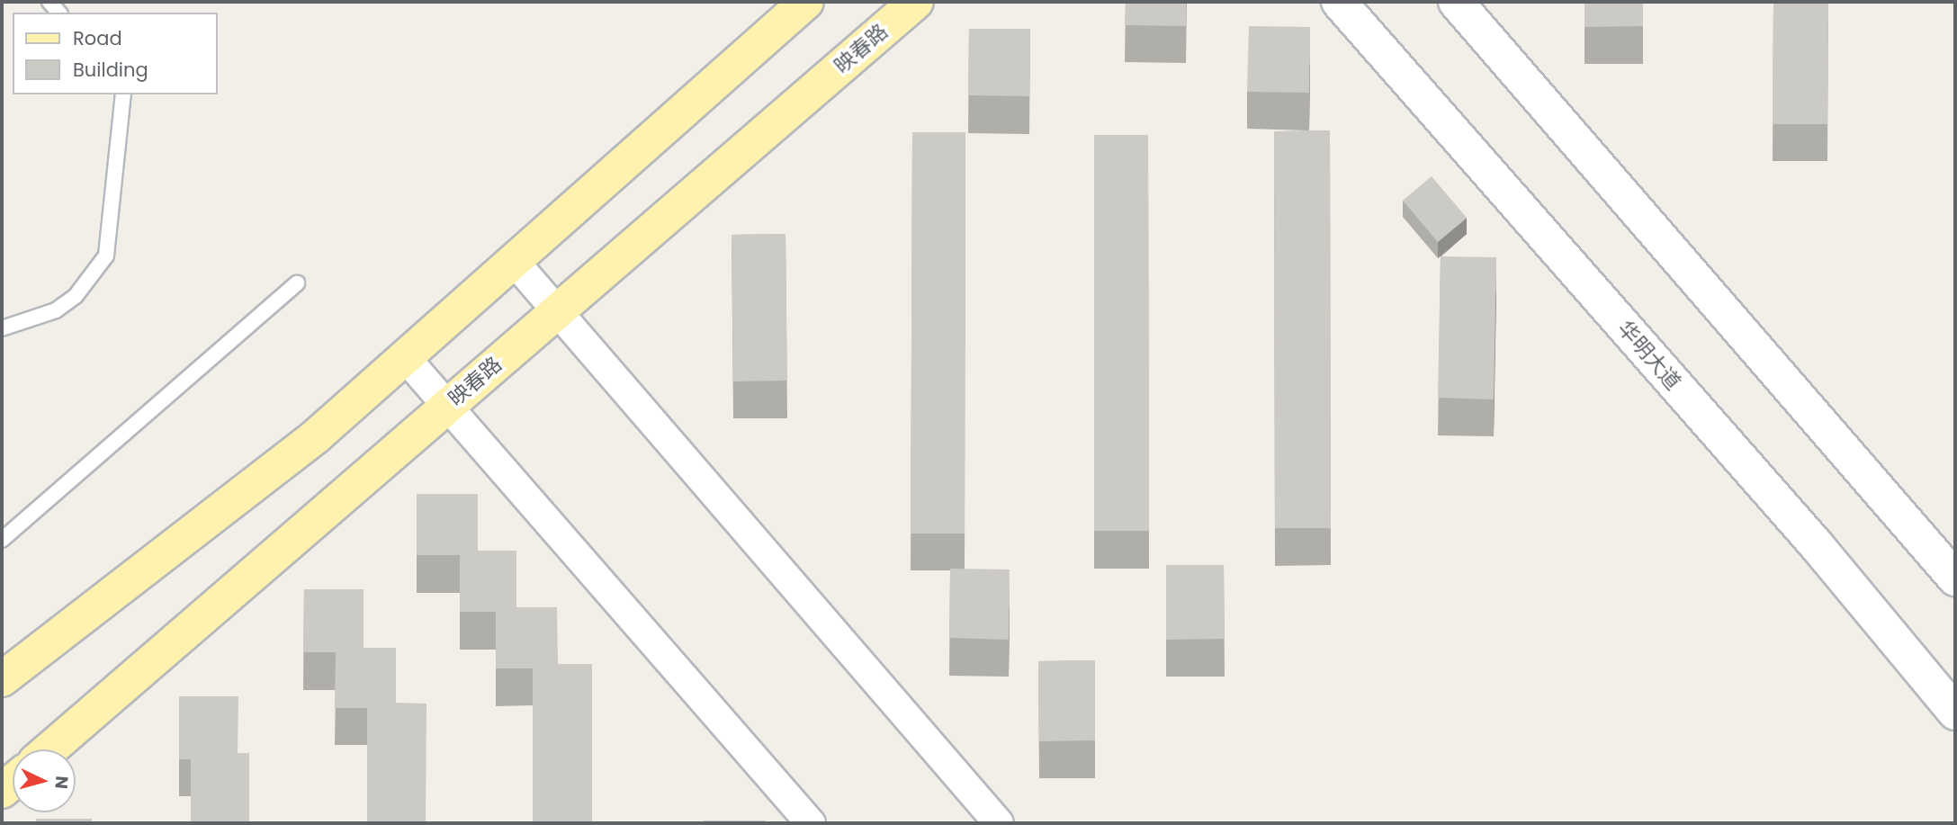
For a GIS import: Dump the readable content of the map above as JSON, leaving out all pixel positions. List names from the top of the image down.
{
  "streets": {
    "main road": ["映春路", "华明大道"]
  },
  "legend": ["Road", "Building"],
  "north": "right"
}
